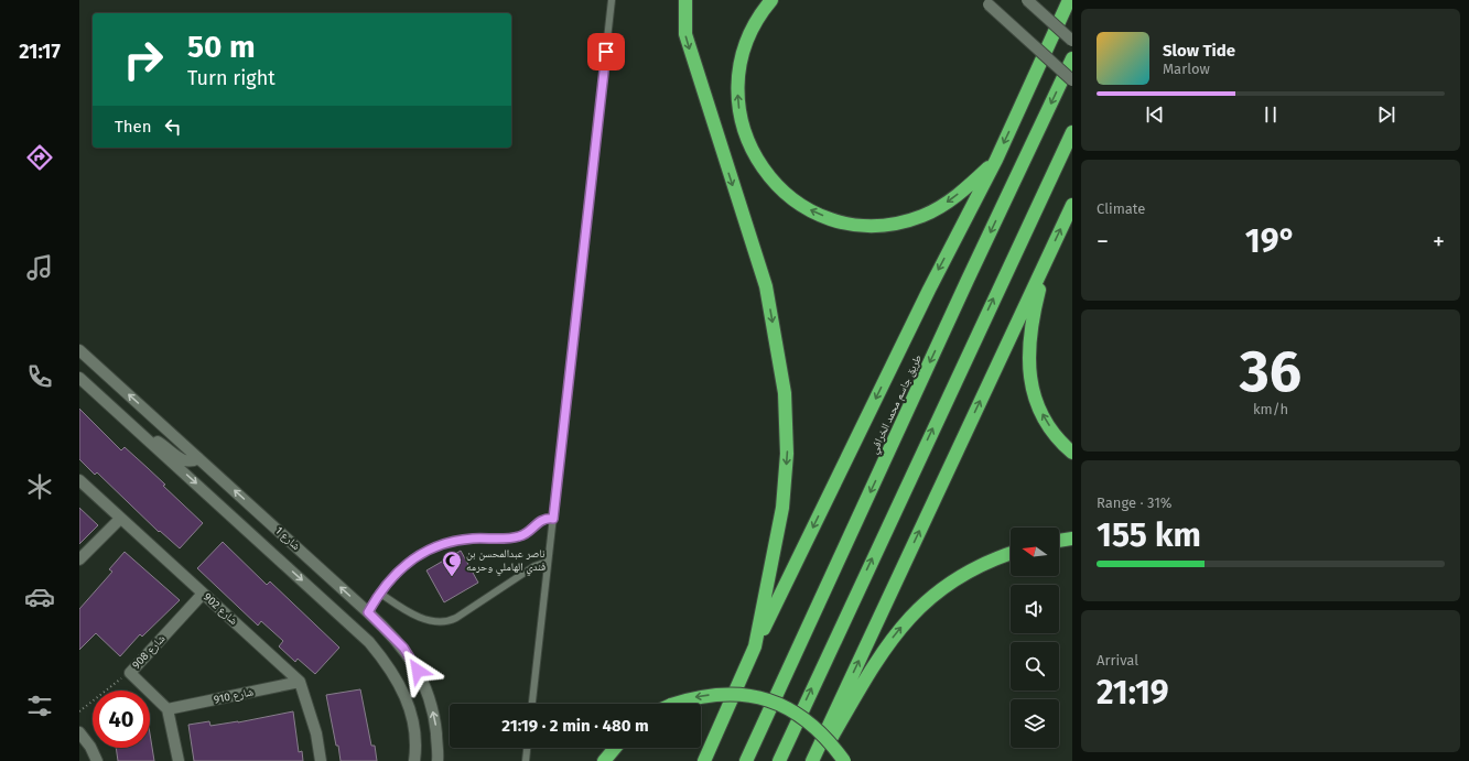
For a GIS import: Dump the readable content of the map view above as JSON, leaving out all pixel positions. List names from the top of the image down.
{
  "streets": {
    "highway": ["طريق جاسم محمد الخرافي"],
    "street": [
      "شارع 1",
      "شارع 902",
      "شارع 908",
      "شارع 910"
    ]
  },
  "crossings": [
    ["شارع 902", "شارع 908"],
    ["شارع 902", "شارع 910"],
    ["شارع 908", "شارع 910"]
  ],
  "places": {
    "mosque": ["ناصر عبدالمحسن بن فندي الهاملي وحرمه"]
  },
  "north": "left",
  "page": {
    "tabs": "21:17",
    "turn": ["50 m", "Turn right"],
    "song": ["Slow Tide", "Marlow"],
    "then": "Then",
    "tile": [
      "Climate",
      ["36", "km/h"],
      ["Range · 31%", "155 km"],
      ["Arrival", "21:19"]
    ],
    "heat": ["−", "19°", "+"],
    "limit": "40",
    "trip": "21:19 · 2 min · 480 m"
  }
}
